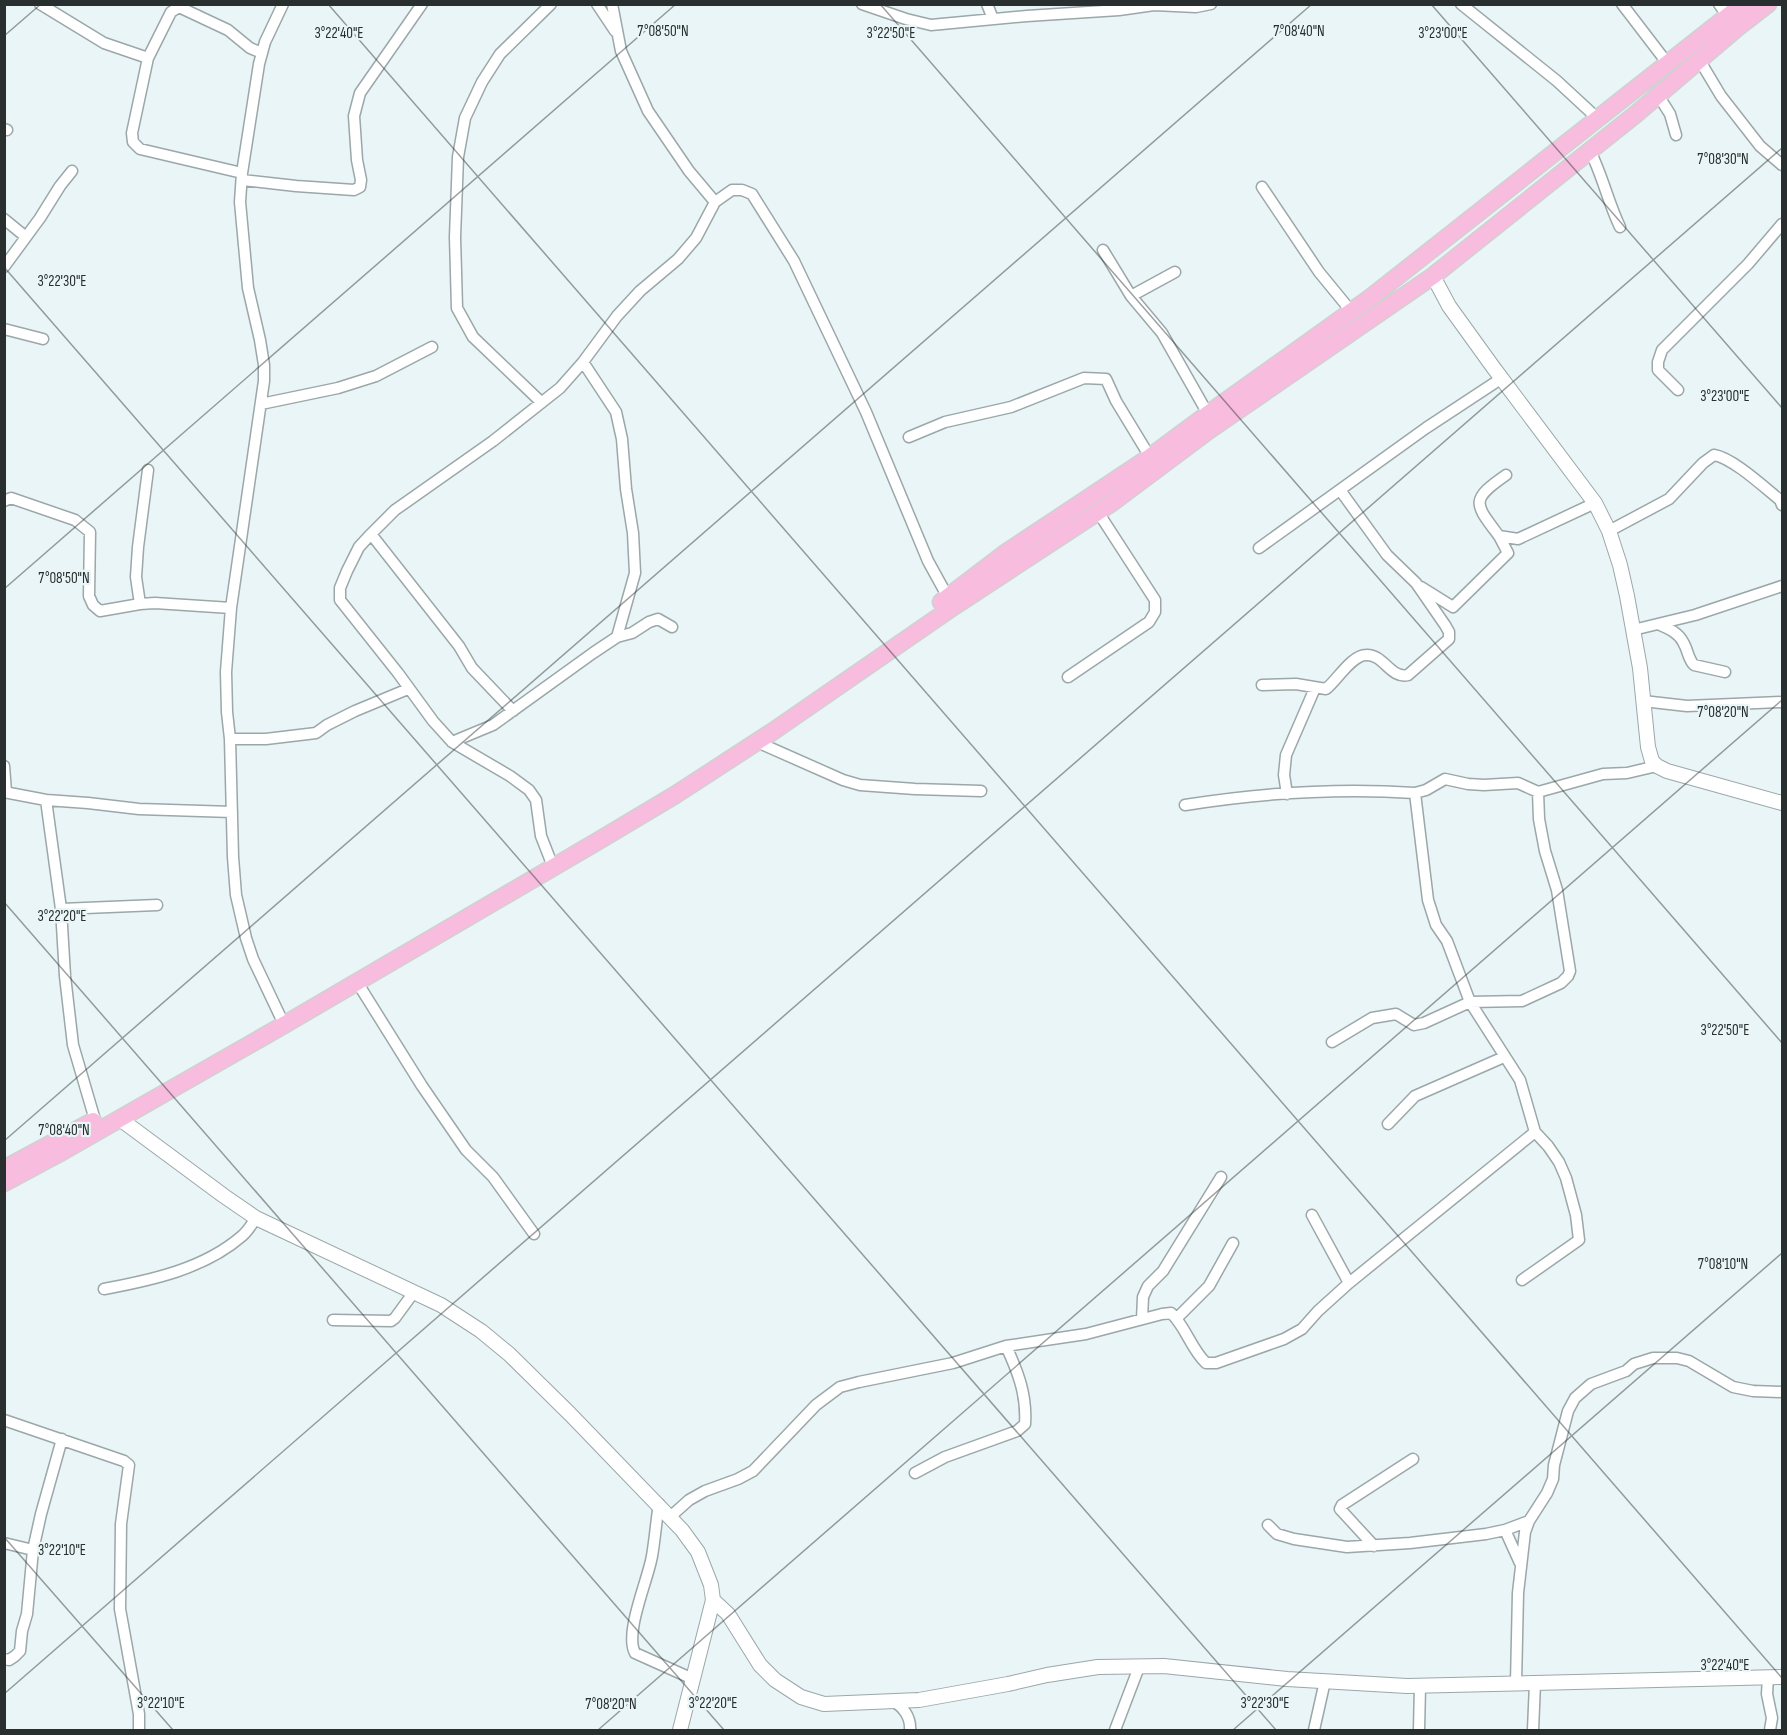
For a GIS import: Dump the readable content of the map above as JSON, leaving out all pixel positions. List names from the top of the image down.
{
  "coordinates": [
    "7°08'50\"N",
    "7°08'40\"N",
    "3°23'00\"E",
    "3°22'40\"E",
    "3°22'50\"E",
    "7°08'30\"N",
    "3°22'30\"E",
    "7°08'20\"N",
    "3°22'20\"E",
    "7°08'10\"N",
    "3°22'10\"E"
  ]
}
